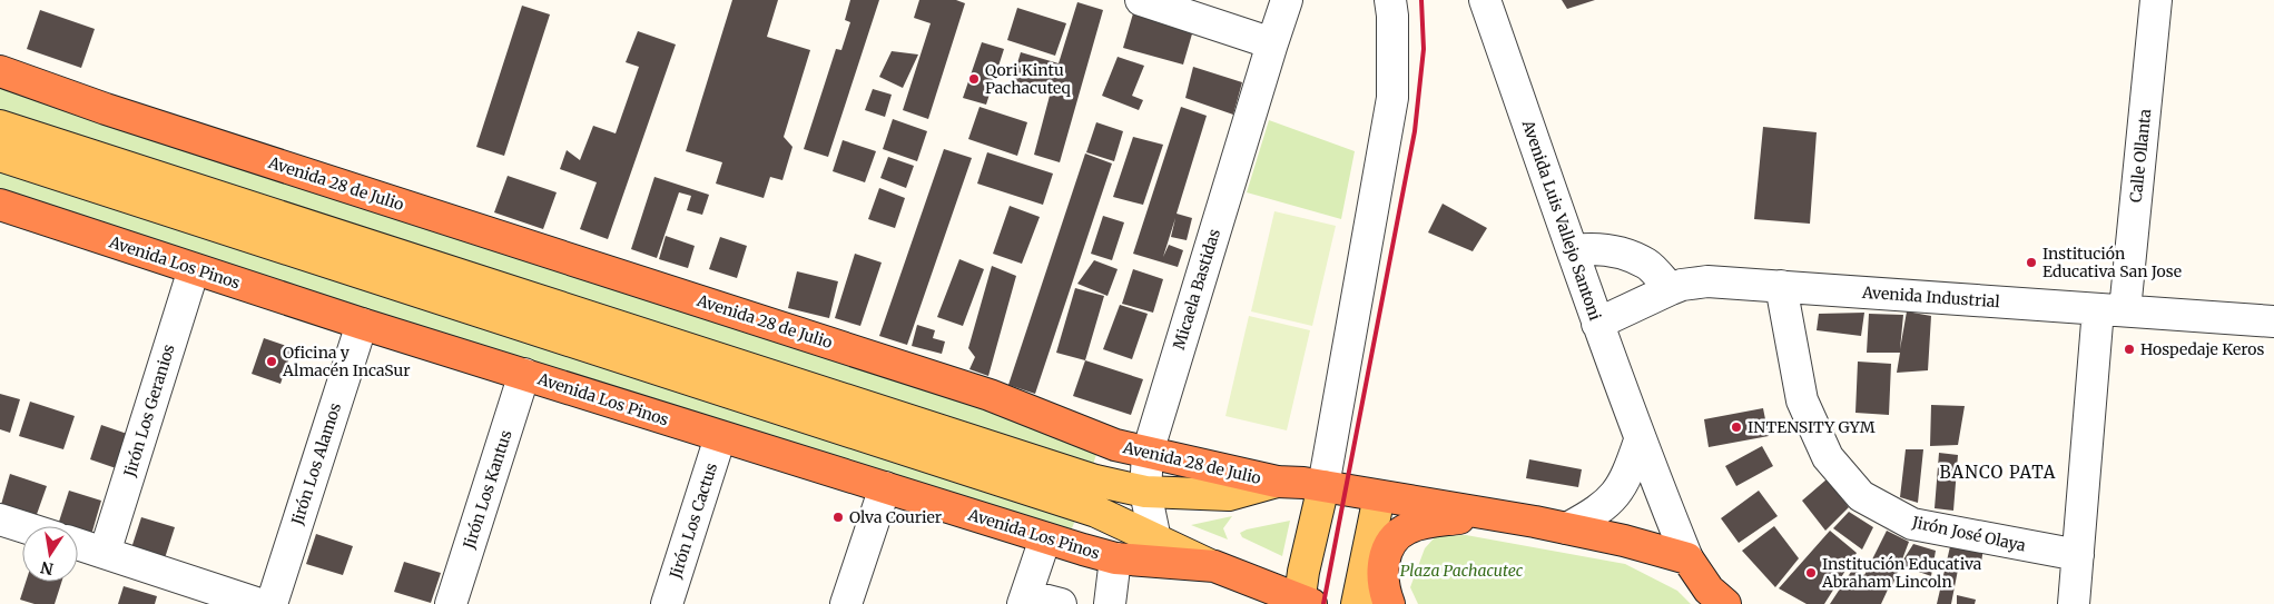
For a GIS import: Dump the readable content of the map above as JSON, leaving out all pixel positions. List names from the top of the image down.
{
  "streets": {
    "highway": ["Avenida 28 de Julio", "Avenida Los Pinos"],
    "street": [
      "Calle Ollanta",
      "Avenida Luis Vallejo Santoni",
      "Micaela Bastidas",
      "Avenida Industrial",
      "Jirón Los Geranios",
      "Jirón Los Alamos",
      "Jirón Los Kantus",
      "Jirón Los Cactus",
      "Jirón José Olaya"
    ]
  },
  "crossings": [
    ["Calle Ollanta", "Avenida Industrial"],
    ["Calle Ollanta", "Jirón José Olaya"],
    ["Avenida 28 de Julio", "Micaela Bastidas"],
    ["Avenida Luis Vallejo Santoni", "Avenida Industrial"],
    ["Avenida Los Pinos", "Jirón Los Geranios"],
    ["Avenida Los Pinos", "Jirón Los Alamos"],
    ["Avenida Los Pinos", "Jirón Los Kantus"],
    ["Avenida Los Pinos", "Jirón Los Cactus"],
    ["Avenida Industrial", "Jirón José Olaya"]
  ],
  "districts": ["BANCO PATA"],
  "parks": ["Plaza Pachacutec"],
  "places": [
    "Qori Kintu Pachacuteq",
    "Institución Educativa San Jose",
    "Hospedaje Keros",
    "Oficina y Almacén IncaSur",
    "INTENSITY GYM",
    "Olva Courier",
    "Institución Educativa Abraham Lincoln"
  ],
  "north": "bottom"
}
